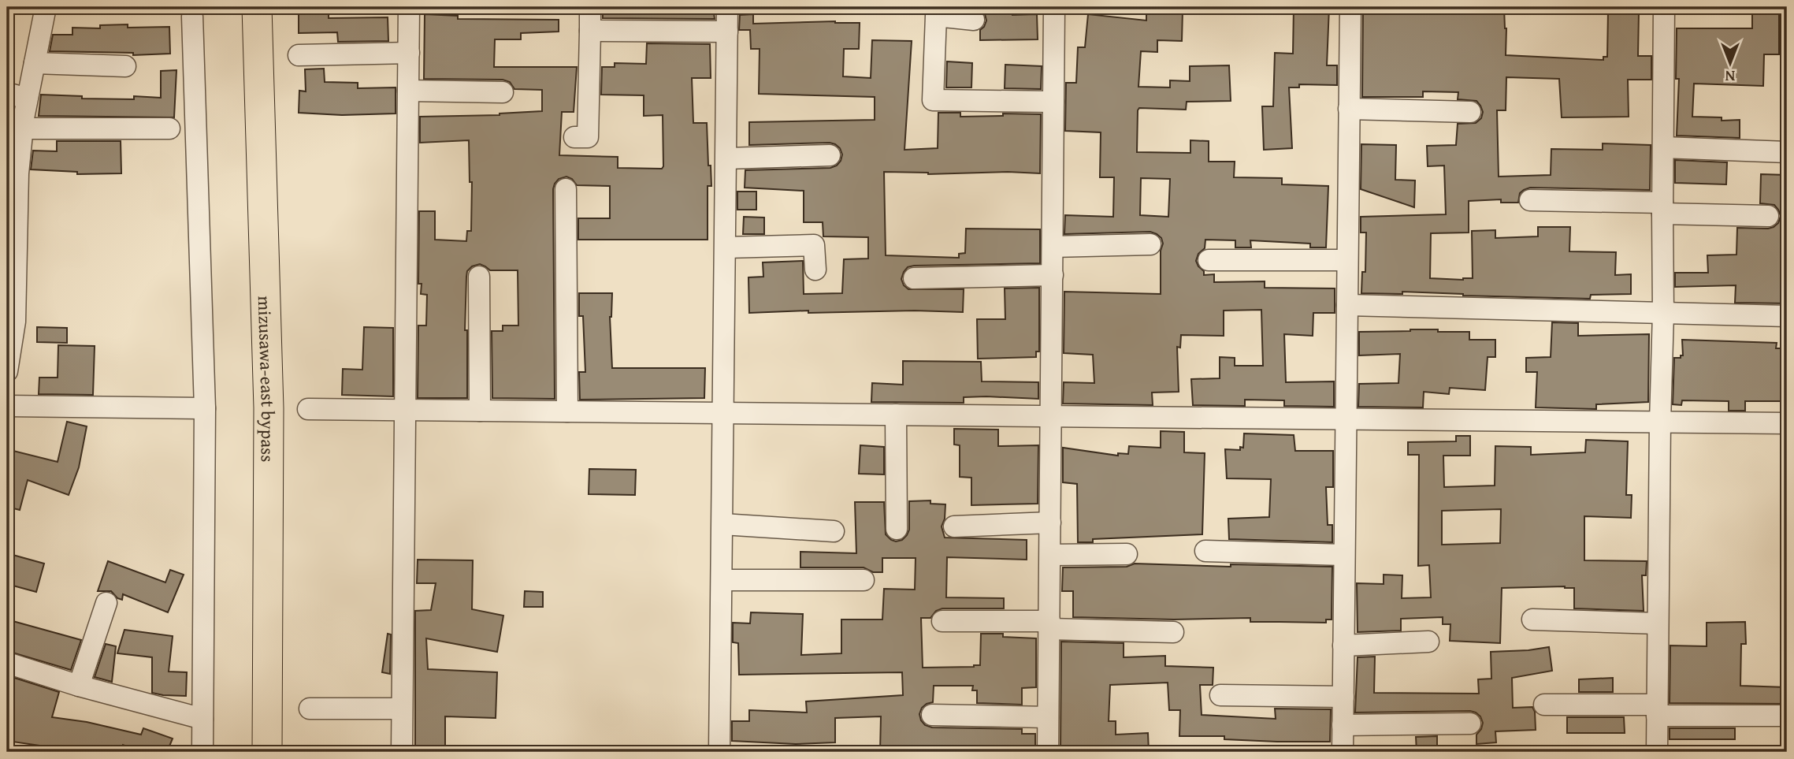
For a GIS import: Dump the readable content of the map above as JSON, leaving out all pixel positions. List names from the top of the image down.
{
  "streets": {
    "highway": ["mizusawa-east bypass"]
  },
  "north": "bottom"
}
